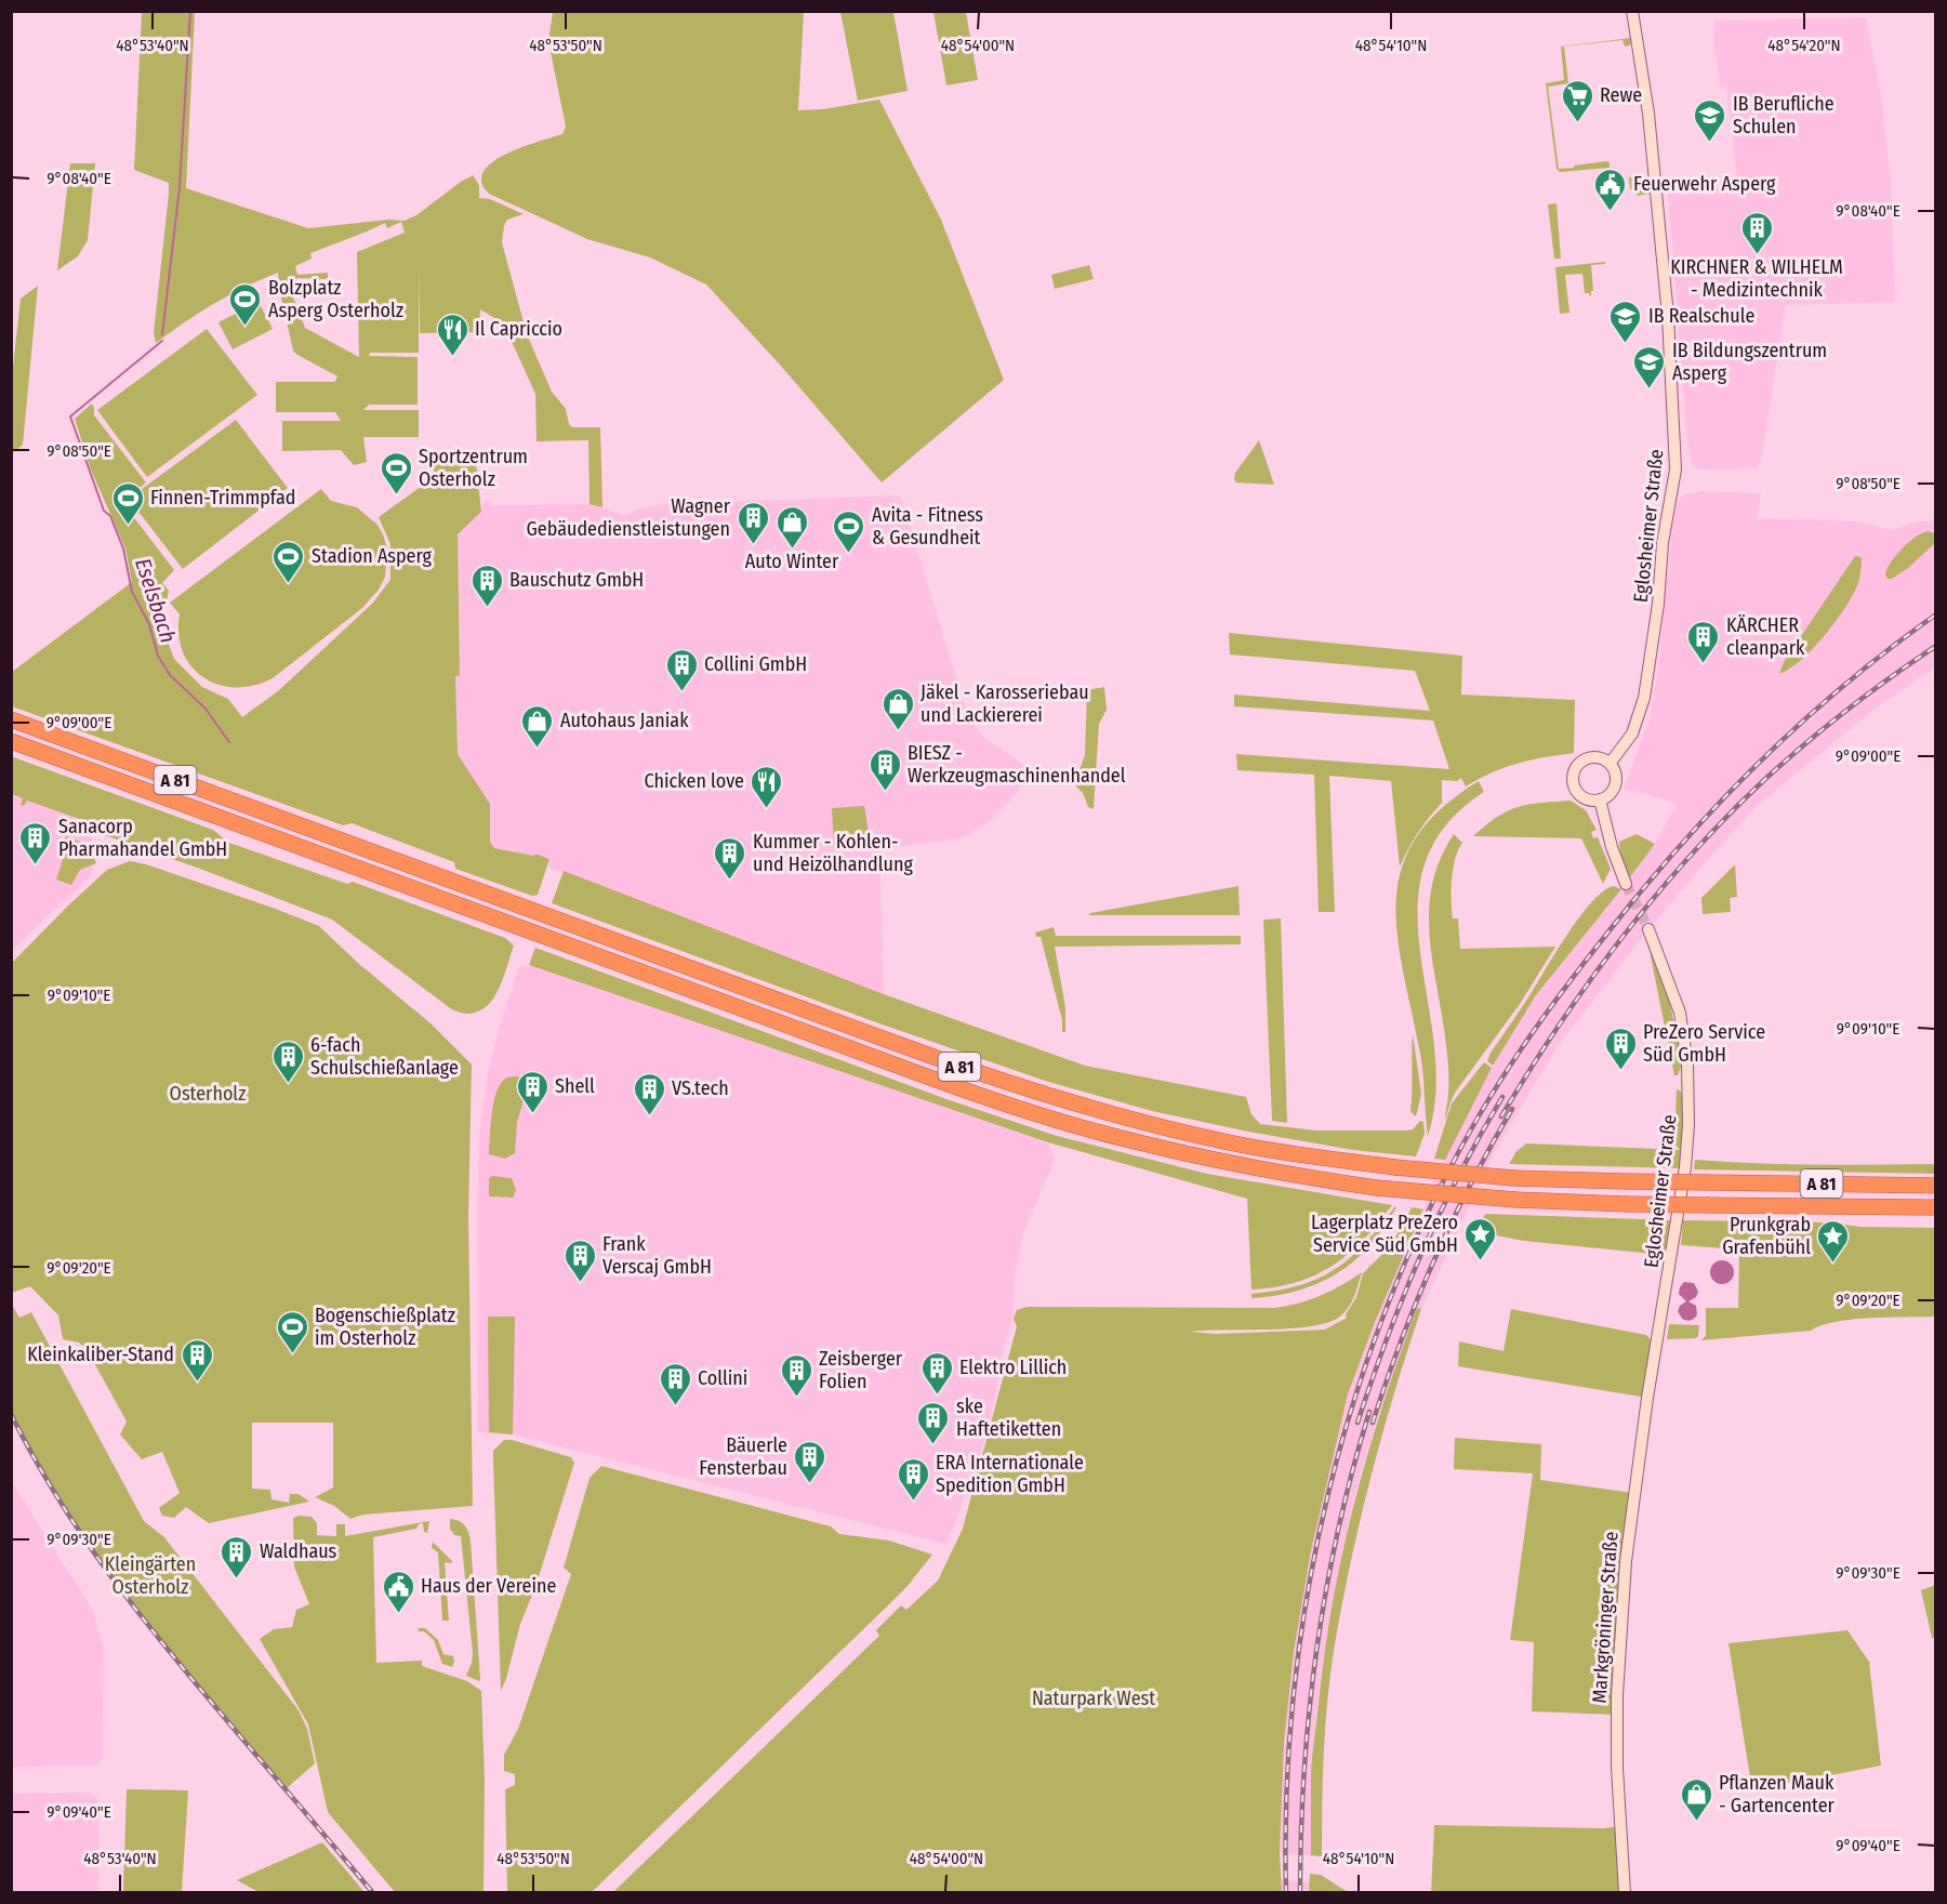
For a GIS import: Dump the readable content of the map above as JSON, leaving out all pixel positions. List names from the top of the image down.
{
  "streets": {
    "highway": ["A 81"],
    "main road": ["Eglosheimer Straße", "Markgröninger Straße"]
  },
  "crossings": [
    ["Eglosheimer Straße", "Markgröninger Straße"]
  ],
  "water": ["Eselsbach"],
  "parks": ["Osterholz", "Kleingärten Osterholz", "Naturpark West"],
  "places": {
    "supermarket": ["Rewe"],
    "school or university": ["IB Berufliche Schulen", "IB Realschule", "IB Bildungszentrum Asperg"],
    "public building": ["Feuerwehr Asperg", "Haus der Vereine"],
    "building": [
      "KIRCHNER & WILHELM - Medizintechnik",
      "Wagner Gebäudedienstleistungen",
      "Bauschutz GmbH",
      "KÄRCHER cleanpark",
      "Collini GmbH",
      "BIESZ - Werkzeugmaschinenhandel",
      "Sanacorp Pharmahandel GmbH",
      "Kummer - Kohlen- und Heizölhandlung",
      "PreZero Service Süd GmbH",
      "6-fach Schulschießanlage",
      "Shell",
      "VS.tech",
      "Frank Verscaj GmbH",
      "Kleinkaliber-Stand",
      "Elektro Lillich",
      "Zeisberger Folien",
      "Collini",
      "ske Haftetiketten",
      "Bäuerle Fensterbau",
      "ERA Internationale Spedition GmbH",
      "Waldhaus"
    ],
    "sports": [
      "Bolzplatz Asperg Osterholz",
      "Sportzentrum Osterholz",
      "Finnen-Trimmpfad",
      "Avita - Fitness & Gesundheit",
      "Stadion Asperg",
      "Bogenschießplatz im Osterholz"
    ],
    "restaurant": ["Il Capriccio", "Chicken love"],
    "shop": [
      "Auto Winter",
      "Jäkel - Karosseriebau und Lackiererei",
      "Autohaus Janiak",
      "Pflanzen Mauk - Gartencenter"
    ],
    "place": ["Lagerplatz PreZero Service Süd GmbH", "Prunkgrab Grafenbühl"]
  },
  "coordinates": [
    "48°53'40\"N",
    "48°53'50\"N",
    "48°54'00\"N",
    "48°54'10\"N",
    "48°54'20\"N",
    "9°08'40\"E",
    "9°08'50\"E",
    "9°09'00\"E",
    "9°09'10\"E",
    "9°09'20\"E",
    "9°09'30\"E",
    "9°09'40\"E"
  ]
}
